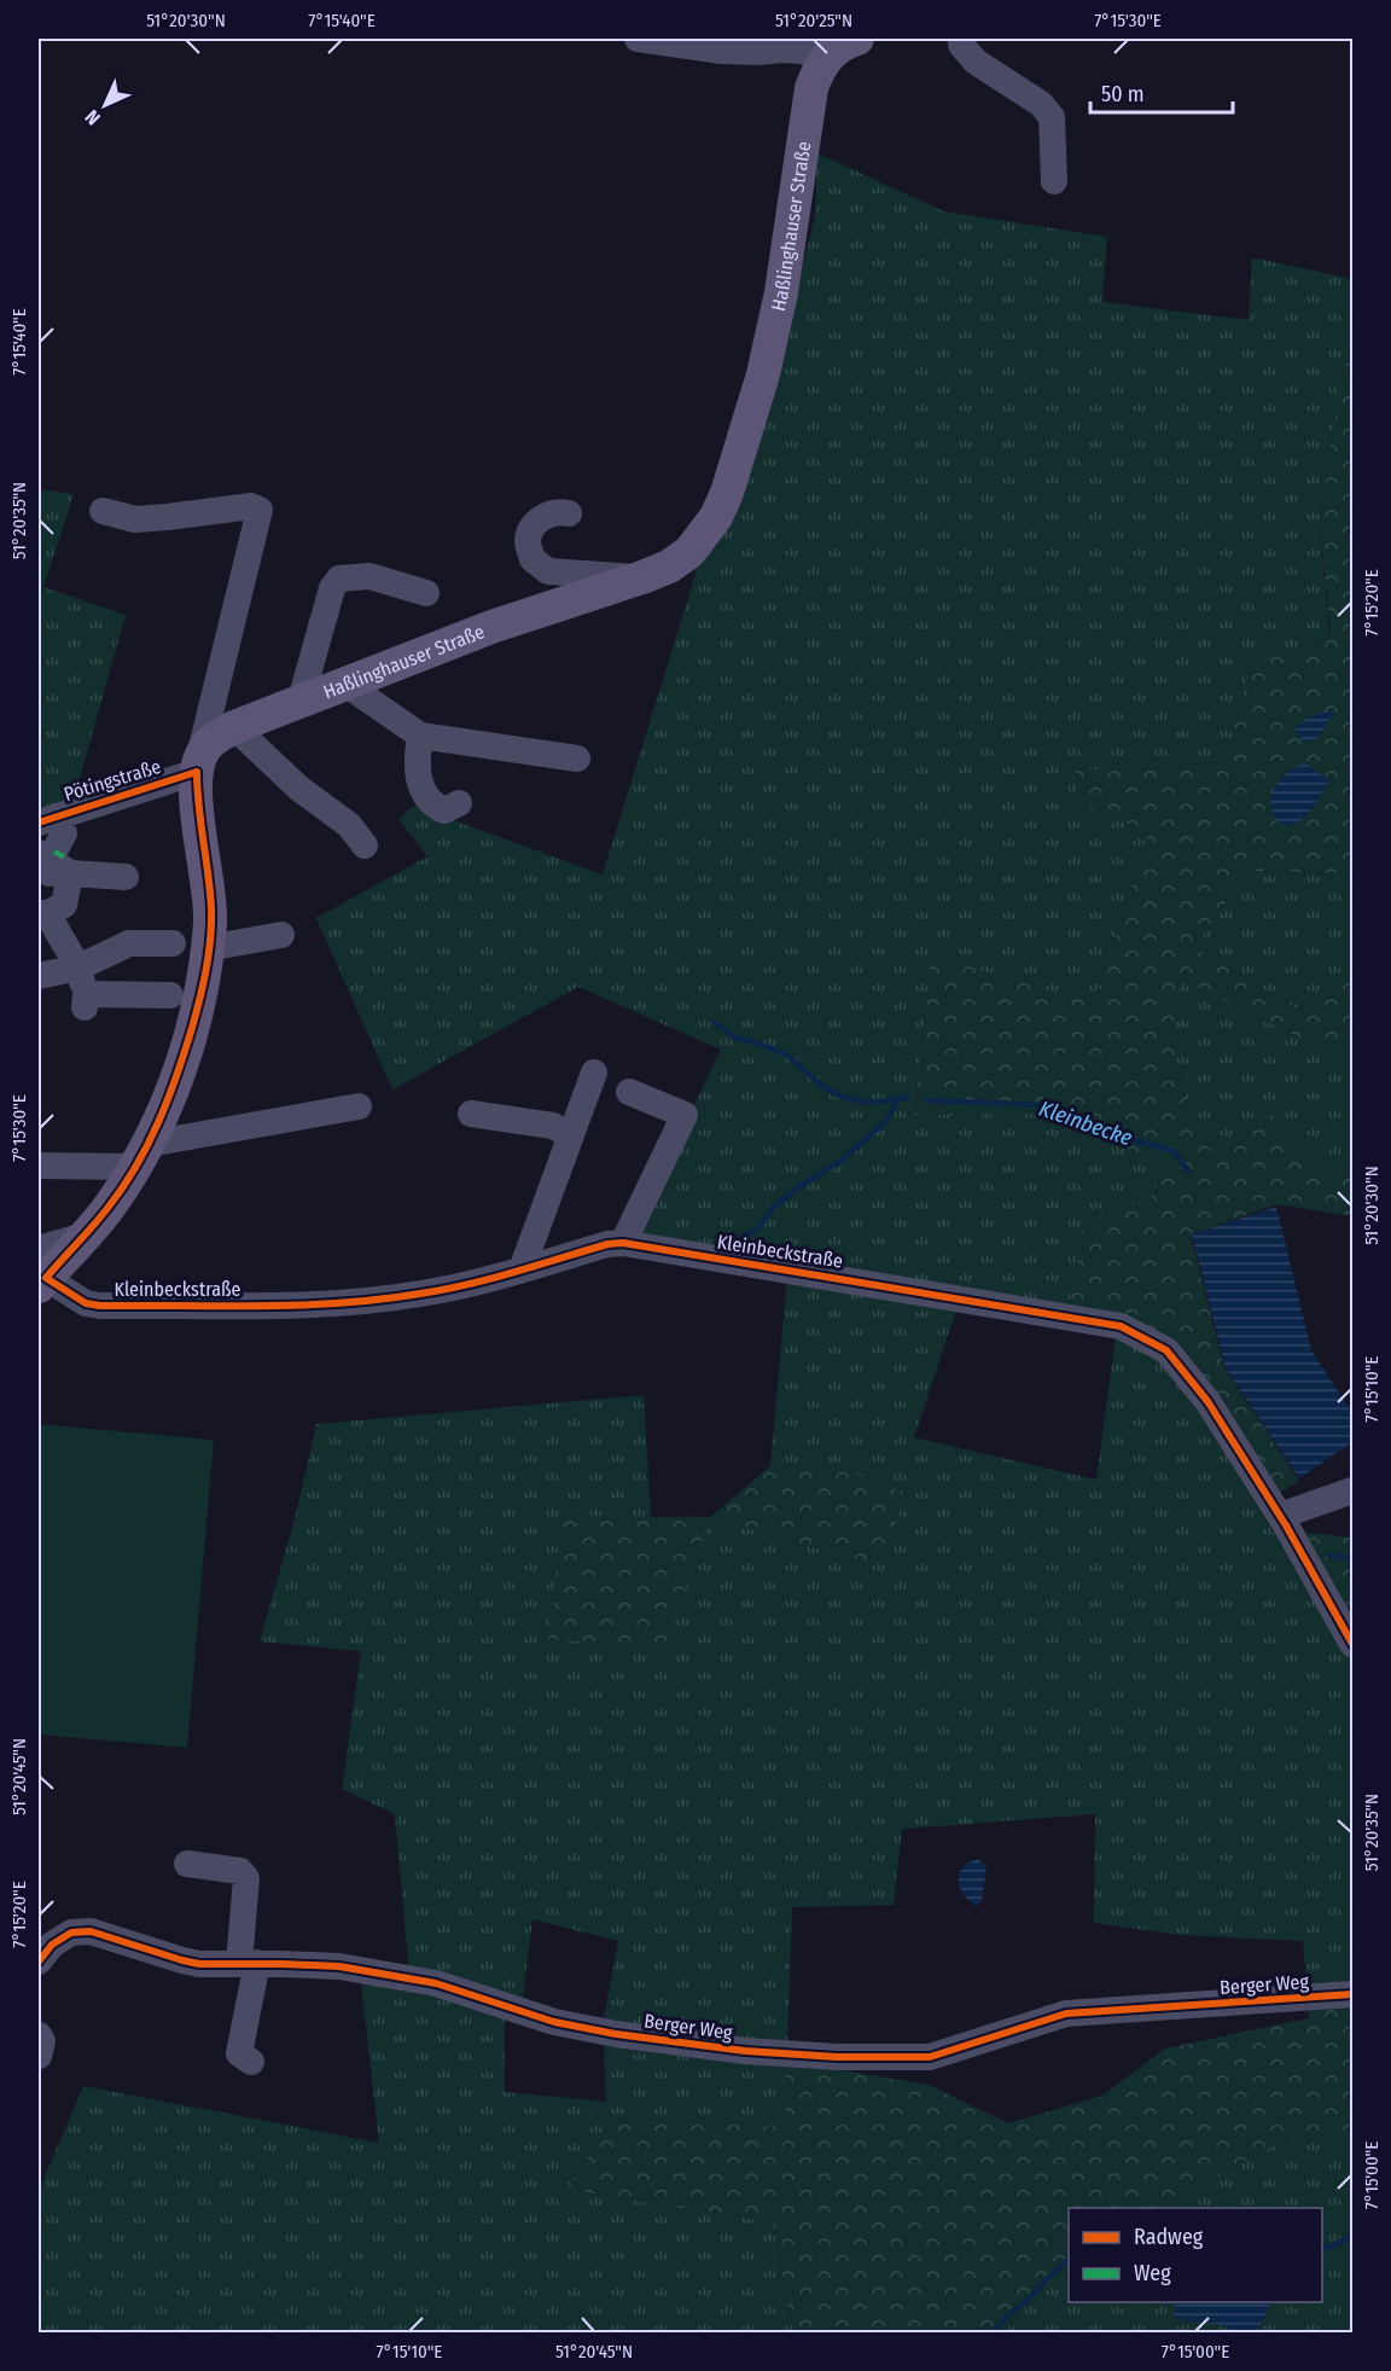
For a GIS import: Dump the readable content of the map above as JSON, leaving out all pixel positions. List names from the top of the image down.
{
  "streets": {
    "main road": ["Haßlinghauser Straße"],
    "street": ["Pötingstraße", "Kleinbeckstraße", "Berger Weg"]
  },
  "crossings": [
    ["Haßlinghauser Straße", "Pötingstraße"]
  ],
  "water": ["Kleinbecke"],
  "legend": ["Radweg", "Weg"],
  "scale_bar": "50 m",
  "north": "bottom left",
  "coordinates": [
    "51°20'30\"N",
    "7°15'40\"E",
    "51°20'25\"N",
    "7°15'30\"E",
    "51°20'35\"N",
    "7°15'20\"E",
    "7°15'10\"E",
    "51°20'45\"N",
    "7°15'00\"E"
  ]
}
